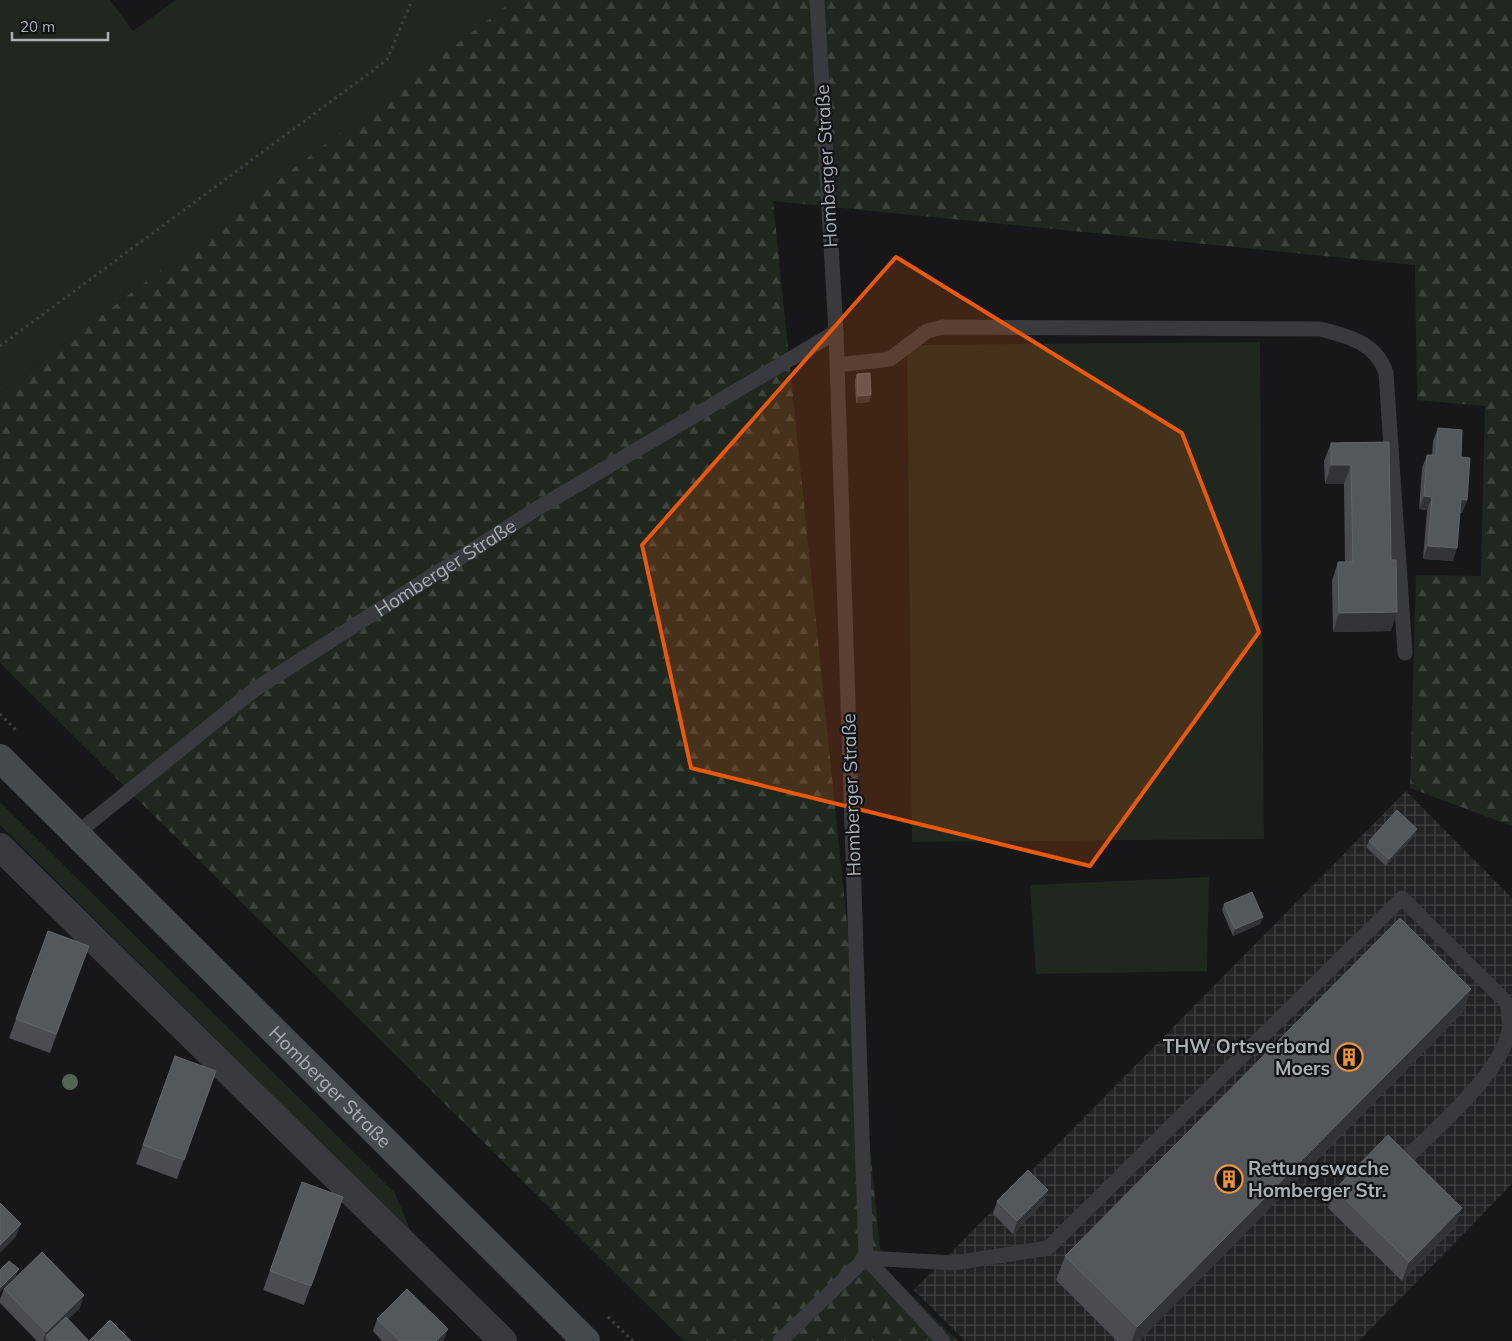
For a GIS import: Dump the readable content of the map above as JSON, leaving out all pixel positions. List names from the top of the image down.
{
  "streets": {
    "main road": ["Homberger Straße"]
  },
  "places": {
    "building": ["THW Ortsverband Moers", "Rettungswache Homberger Str."]
  },
  "scale_bar": "20 m"
}
